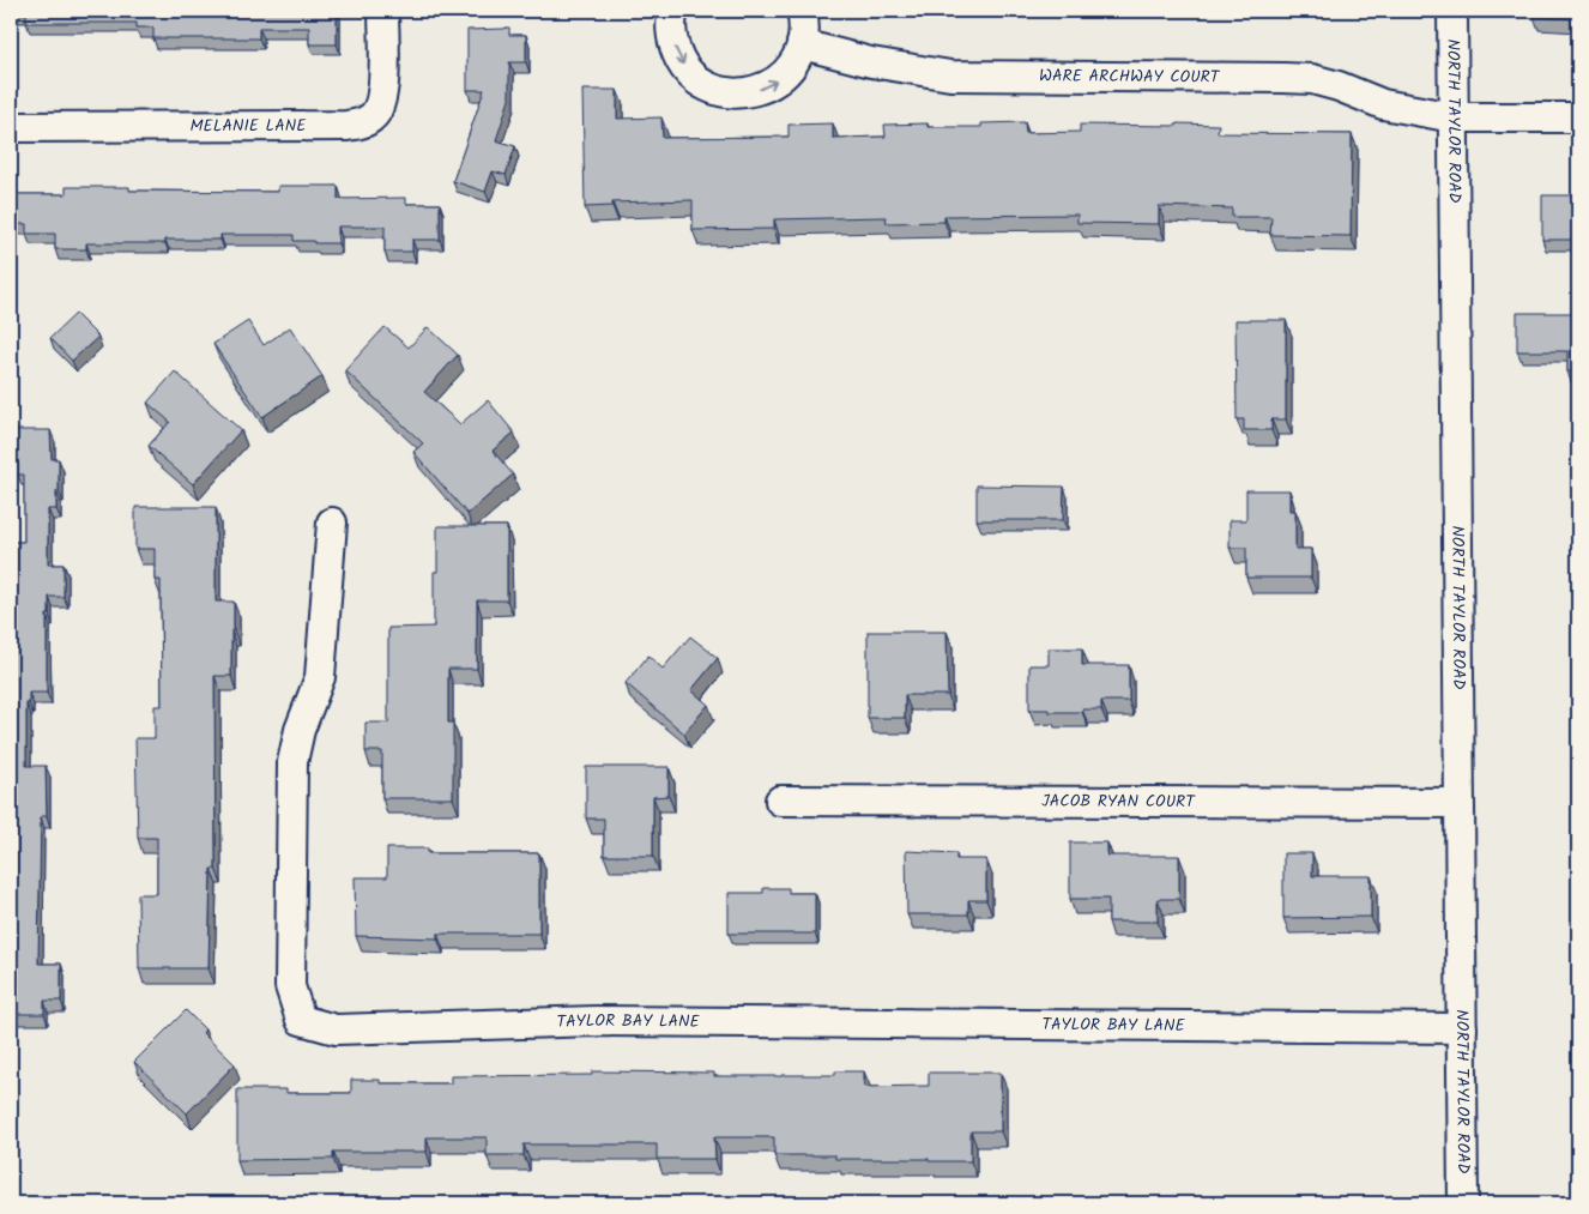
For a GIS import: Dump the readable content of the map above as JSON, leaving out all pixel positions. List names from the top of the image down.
{
  "streets": {
    "street": [
      "WARE ARCHWAY COURT",
      "NORTH TAYLOR ROAD",
      "MELANIE LANE",
      "JACOB RYAN COURT",
      "TAYLOR BAY LANE"
    ]
  },
  "crossings": [
    ["WARE ARCHWAY COURT", "NORTH TAYLOR ROAD"],
    ["NORTH TAYLOR ROAD", "JACOB RYAN COURT"],
    ["NORTH TAYLOR ROAD", "TAYLOR BAY LANE"]
  ]
}
